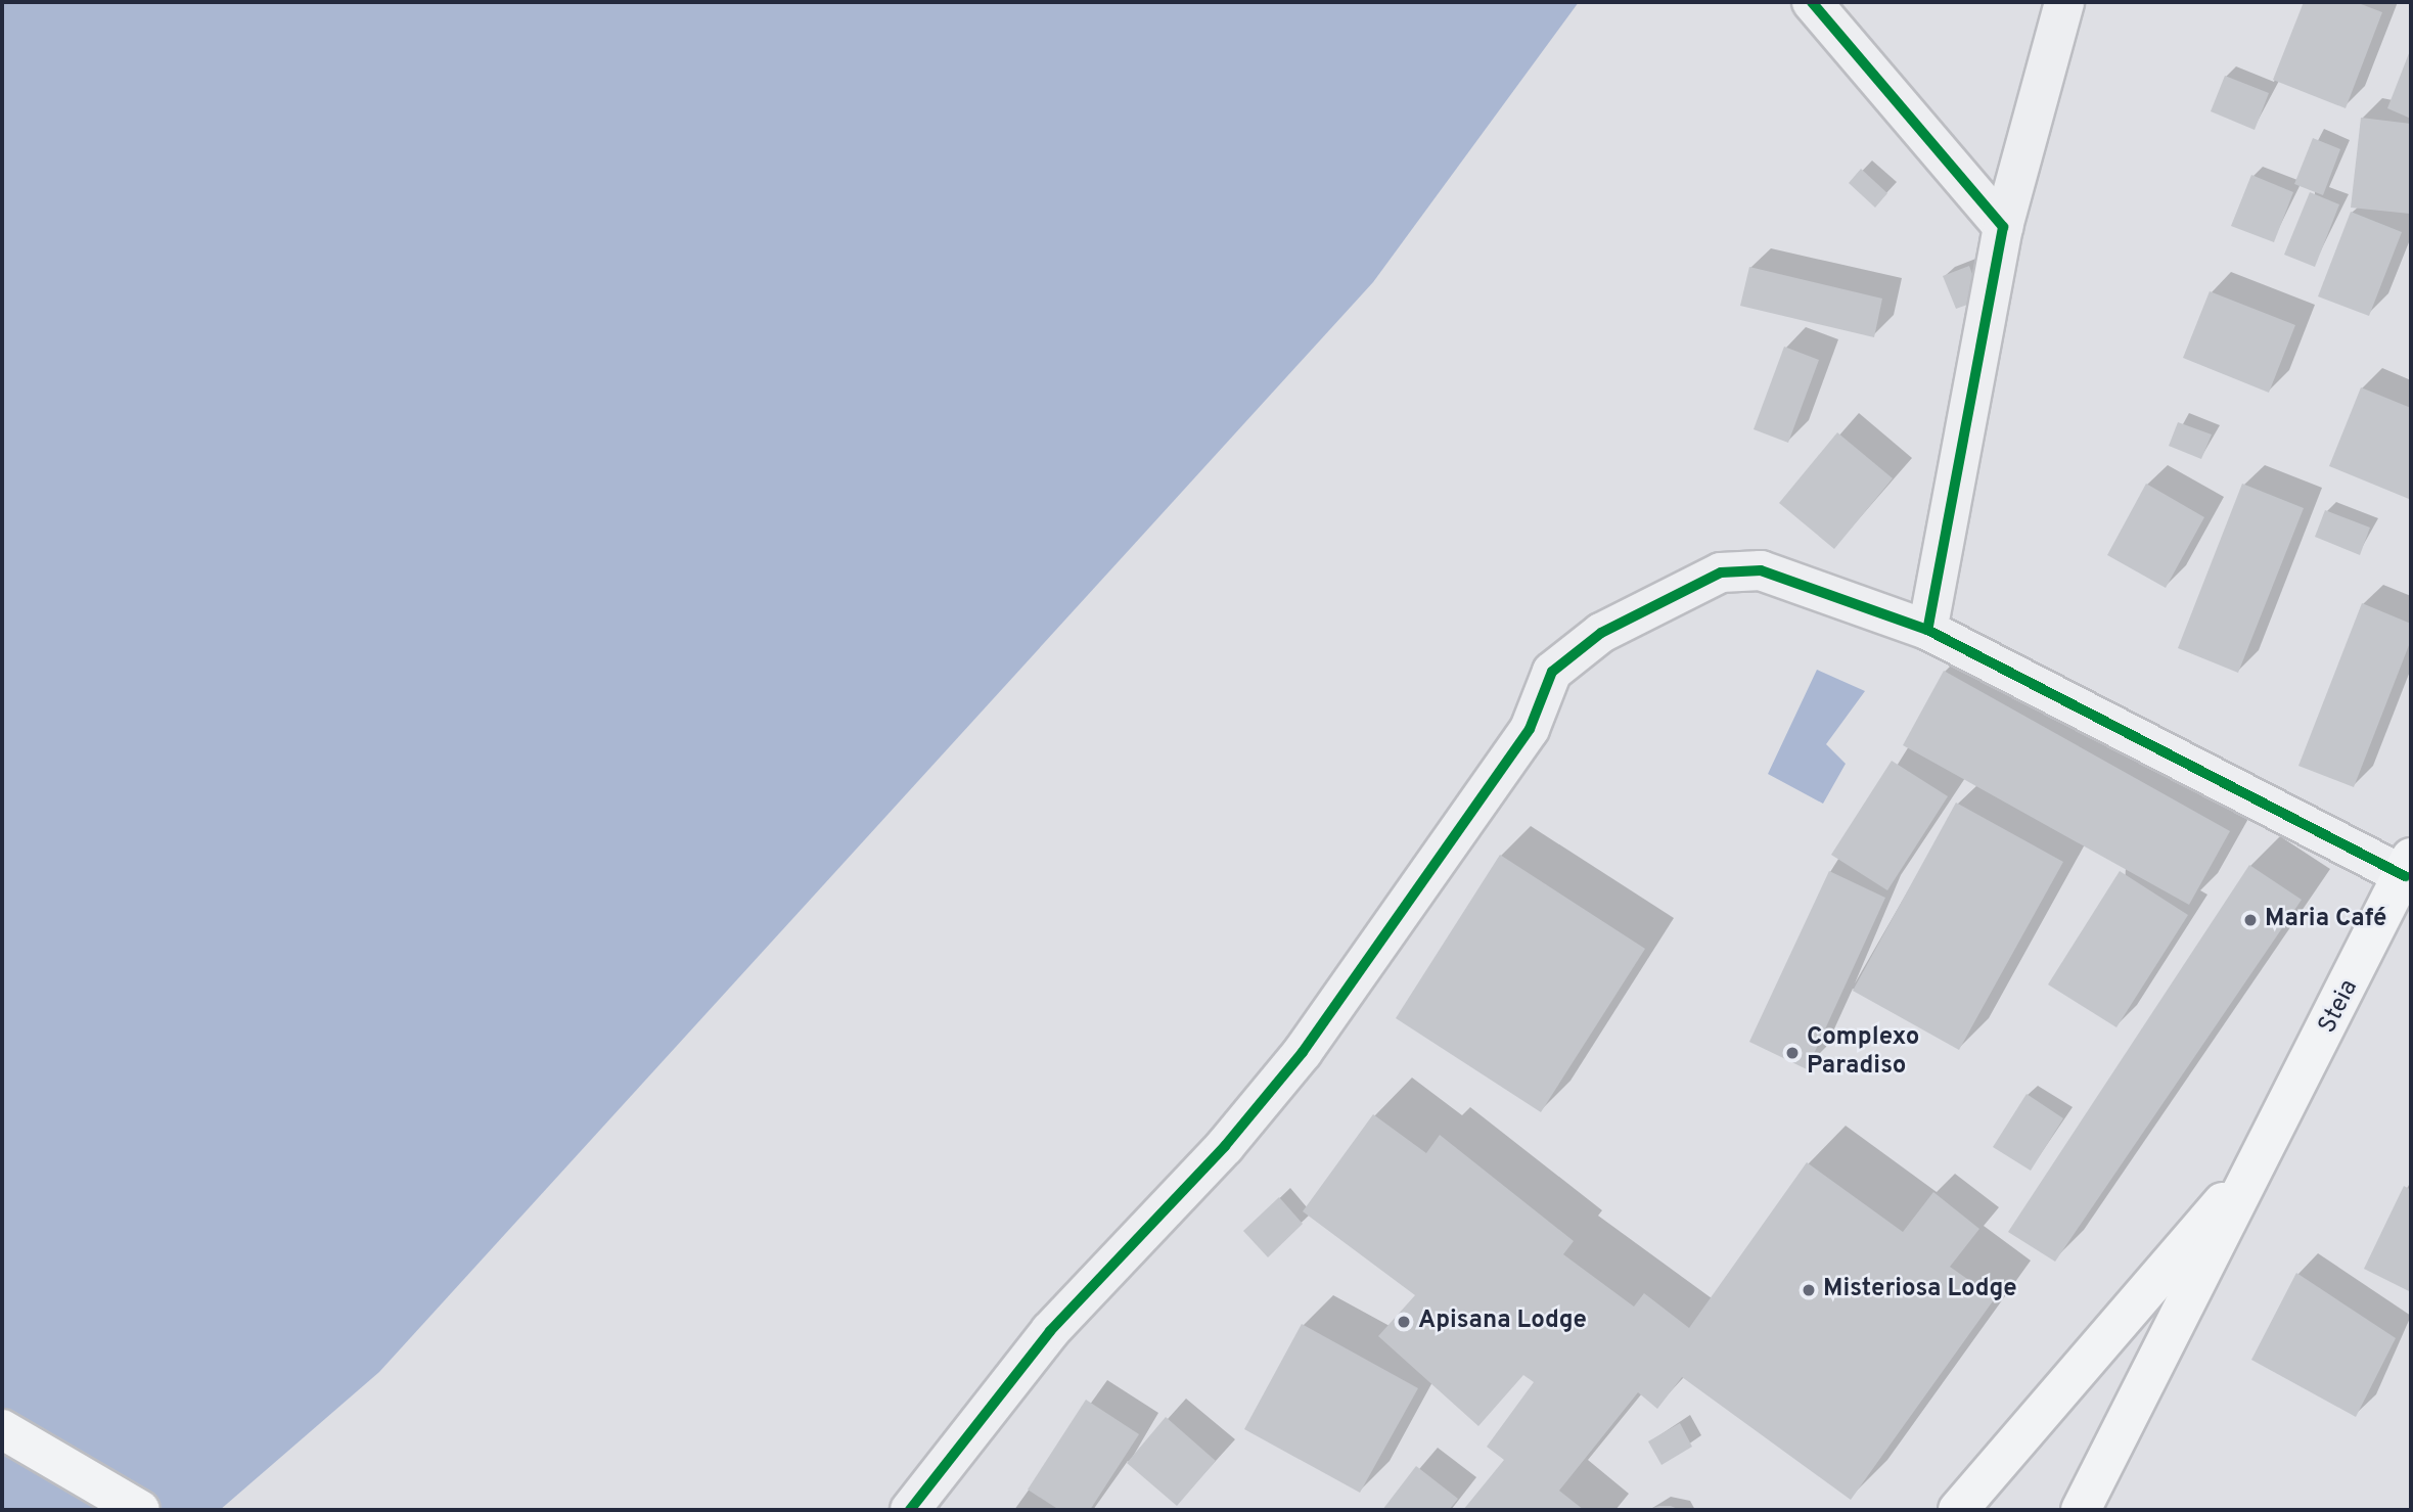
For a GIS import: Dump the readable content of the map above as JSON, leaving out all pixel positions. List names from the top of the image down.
{
  "streets": {
    "main road": ["Steia"]
  },
  "places": [
    "Maria Café",
    "Complexo Paradiso",
    "Misteriosa Lodge",
    "Apisana Lodge"
  ]
}
